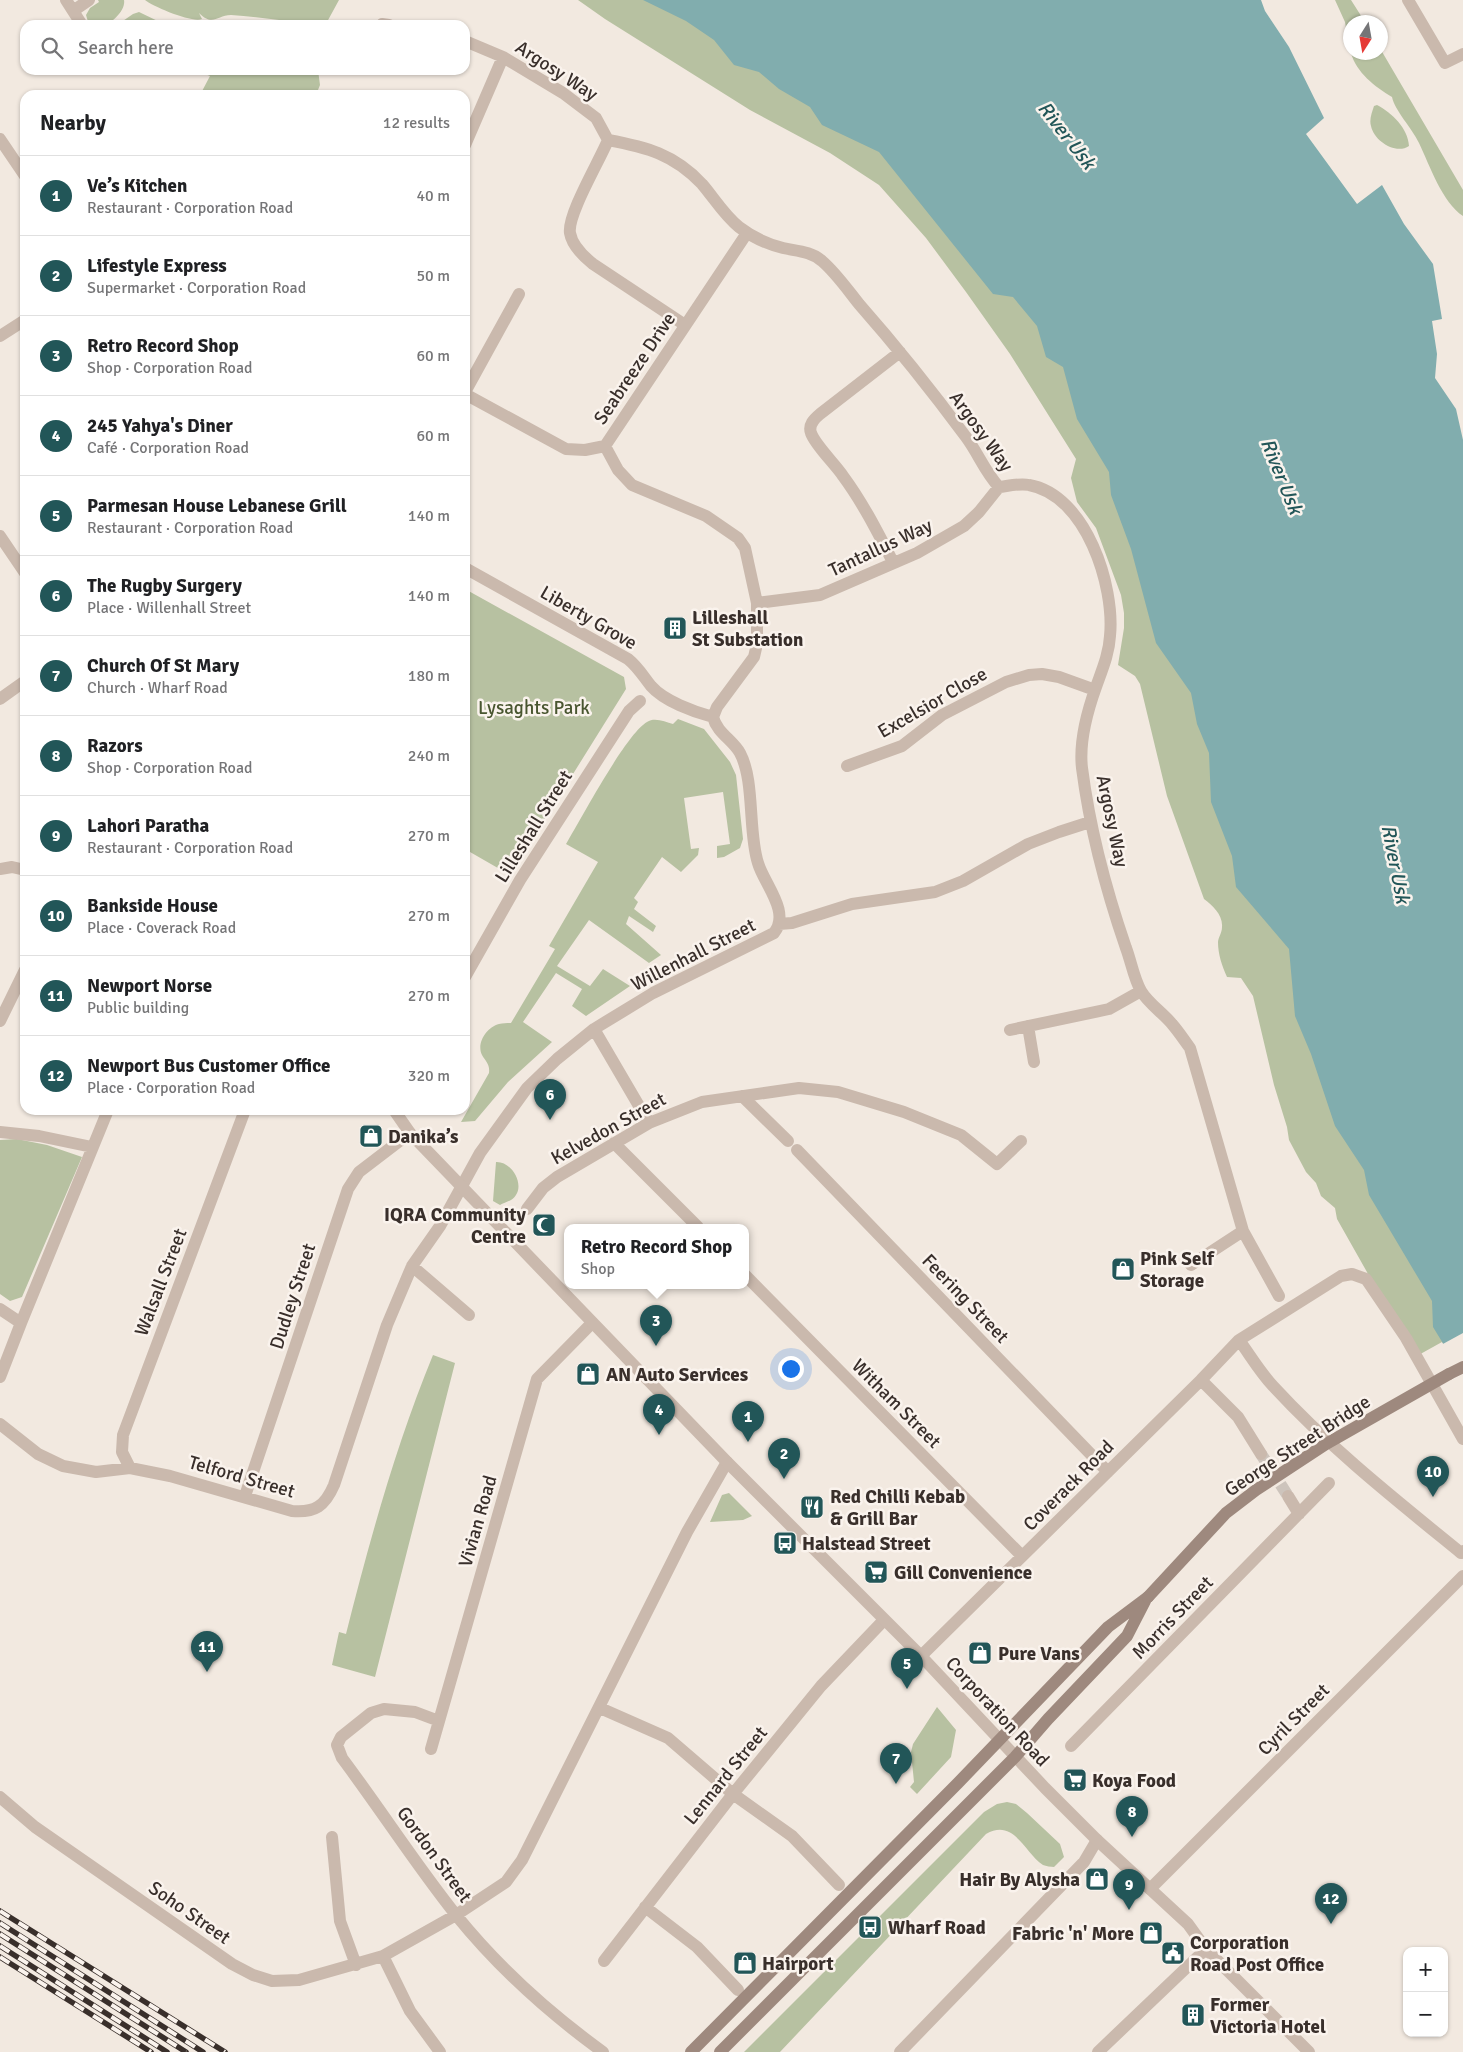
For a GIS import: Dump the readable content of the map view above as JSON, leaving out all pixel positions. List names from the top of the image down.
{
  "streets": {
    "main road": ["George Street Bridge"],
    "street": [
      "Argosy Way",
      "Seabreeze Drive",
      "Tantallus Way",
      "Liberty Grove",
      "Excelsior Close",
      "Lilleshall Street",
      "Willenhall Street",
      "Kelvedon Street",
      "Walsall Street",
      "Dudley Street",
      "Feering Street",
      "Witham Street",
      "Telford Street",
      "Coverack Road",
      "Vivian Road",
      "Morris Street",
      "Corporation Road",
      "Cyril Street",
      "Lennard Street",
      "Gordon Street",
      "Soho Street"
    ]
  },
  "crossings": [
    ["Argosy Way", "Seabreeze Drive"],
    ["Argosy Way", "Tantallus Way"],
    ["Argosy Way", "Excelsior Close"],
    ["Argosy Way", "Willenhall Street"],
    ["Willenhall Street", "Telford Street"],
    ["Willenhall Street", "Corporation Road"],
    ["Kelvedon Street", "Feering Street"],
    ["Walsall Street", "Telford Street"],
    ["Dudley Street", "Telford Street"],
    ["Dudley Street", "Corporation Road"],
    ["Feering Street", "Coverack Road"],
    ["Witham Street", "Coverack Road"],
    ["George Street Bridge", "Corporation Road"],
    ["Telford Street", "Corporation Road"],
    ["Coverack Road", "Corporation Road"],
    ["Vivian Road", "Corporation Road"],
    ["Vivian Road", "Gordon Street"],
    ["Corporation Road", "Cyril Street"],
    ["Corporation Road", "Lennard Street"]
  ],
  "water": ["River Usk"],
  "parks": ["Lysaghts Park"],
  "places": {
    "building": ["Lilleshall St Substation", "Former Victoria Hotel"],
    "shop": [
      "Danika’s",
      "Pink Self Storage",
      "AN Auto Services",
      "Pure Vans",
      "Hair By Alysha",
      "Fabric 'n' More",
      "Hairport"
    ],
    "mosque": ["IQRA Community Centre"],
    "restaurant": ["Red Chilli Kebab & Grill Bar"],
    "bus stop": ["Halstead Street", "Wharf Road"],
    "supermarket": ["Gill Convenience", "Koya Food"],
    "public building": ["Corporation Road Post Office"]
  },
  "north": "bottom",
  "page": {
    "search": "Search here",
    "heading": ["Nearby", "12 results"],
    "list": [
      {
        "mark": "1",
        "name": "Ve’s Kitchen",
        "note": "Restaurant · Corporation Road",
        "value": "40 m"
      },
      {
        "mark": "2",
        "name": "Lifestyle Express",
        "note": "Supermarket · Corporation Road",
        "value": "50 m"
      },
      {
        "mark": "3",
        "name": "Retro Record Shop",
        "note": "Shop · Corporation Road",
        "value": "60 m"
      },
      {
        "mark": "4",
        "name": "245 Yahya's Diner",
        "note": "Café · Corporation Road",
        "value": "60 m"
      },
      {
        "mark": "5",
        "name": "Parmesan House Lebanese Grill",
        "note": "Restaurant · Corporation Road",
        "value": "140 m"
      },
      {
        "mark": "6",
        "name": "The Rugby Surgery",
        "note": "Place · Willenhall Street",
        "value": "140 m"
      },
      {
        "mark": "7",
        "name": "Church Of St Mary",
        "note": "Church · Wharf Road",
        "value": "180 m"
      },
      {
        "mark": "8",
        "name": "Razors",
        "note": "Shop · Corporation Road",
        "value": "240 m"
      },
      {
        "mark": "9",
        "name": "Lahori Paratha",
        "note": "Restaurant · Corporation Road",
        "value": "270 m"
      },
      {
        "mark": "10",
        "name": "Bankside House",
        "note": "Place · Coverack Road",
        "value": "270 m"
      },
      {
        "mark": "11",
        "name": "Newport Norse",
        "note": "Public building",
        "value": "270 m"
      },
      {
        "mark": "12",
        "name": "Newport Bus Customer Office",
        "note": "Place · Corporation Road",
        "value": "320 m"
      }
    ],
    "pins": [
      "6",
      "3",
      "4",
      "1",
      "2",
      "10",
      "11",
      "5",
      "7",
      "8",
      "9",
      "12"
    ],
    "popup": ["Retro Record Shop", "Shop"],
    "map_buttons": ["+", "−"]
  }
}
